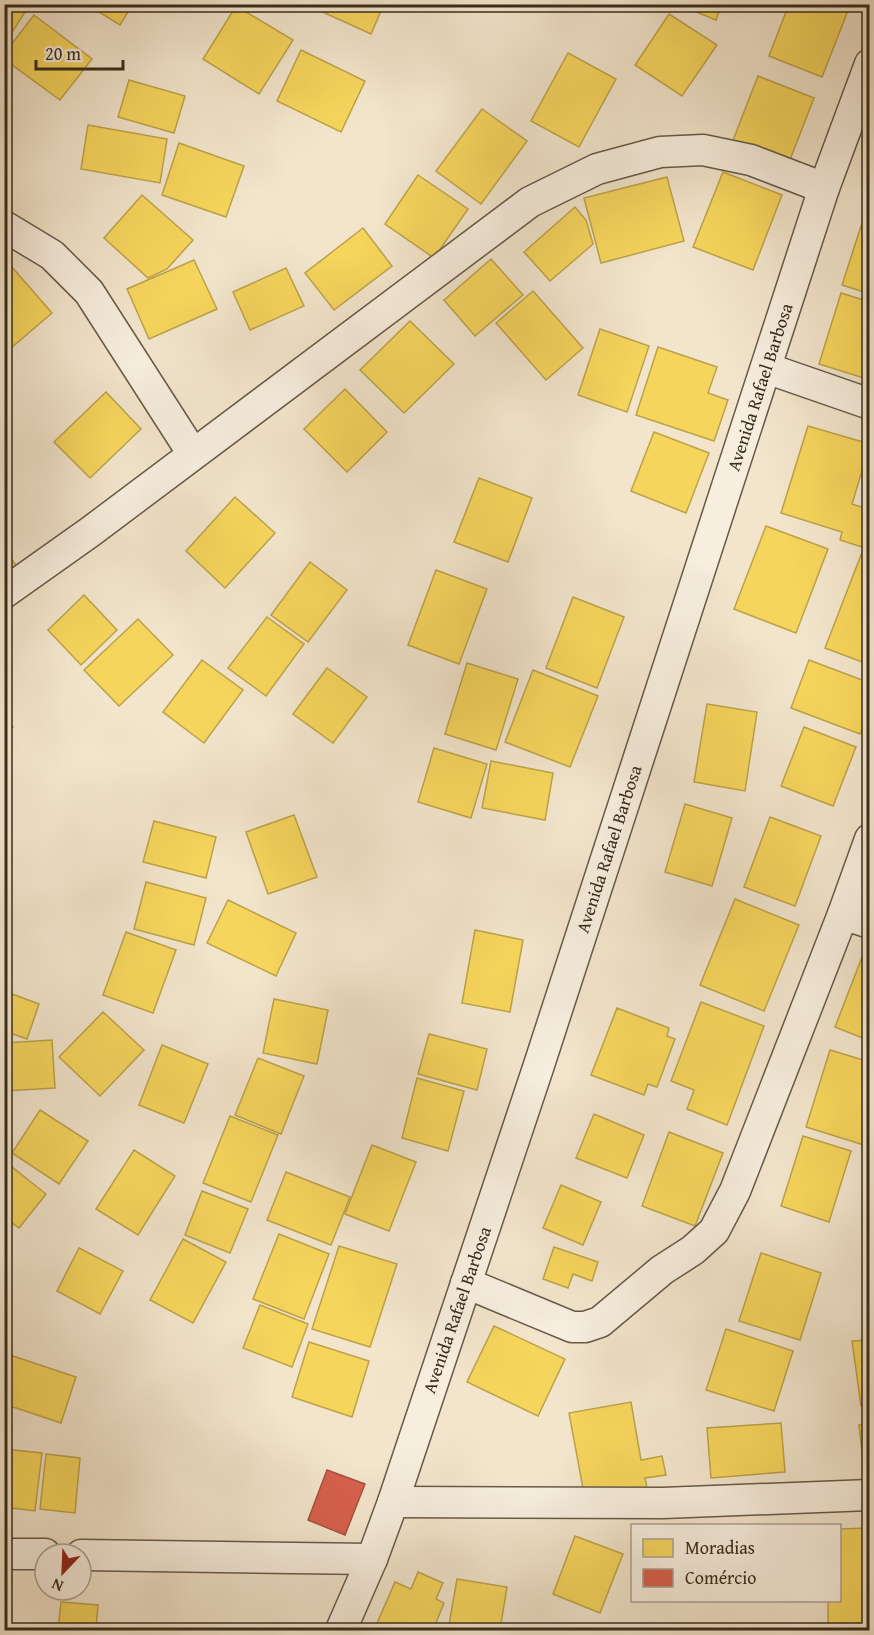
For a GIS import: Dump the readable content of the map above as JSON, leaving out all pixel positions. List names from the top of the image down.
{
  "streets": {
    "street": ["Avenida Rafael Barbosa"]
  },
  "legend": ["Moradias", "Comércio"],
  "scale_bar": "20 m",
  "north": "bottom left"
}
